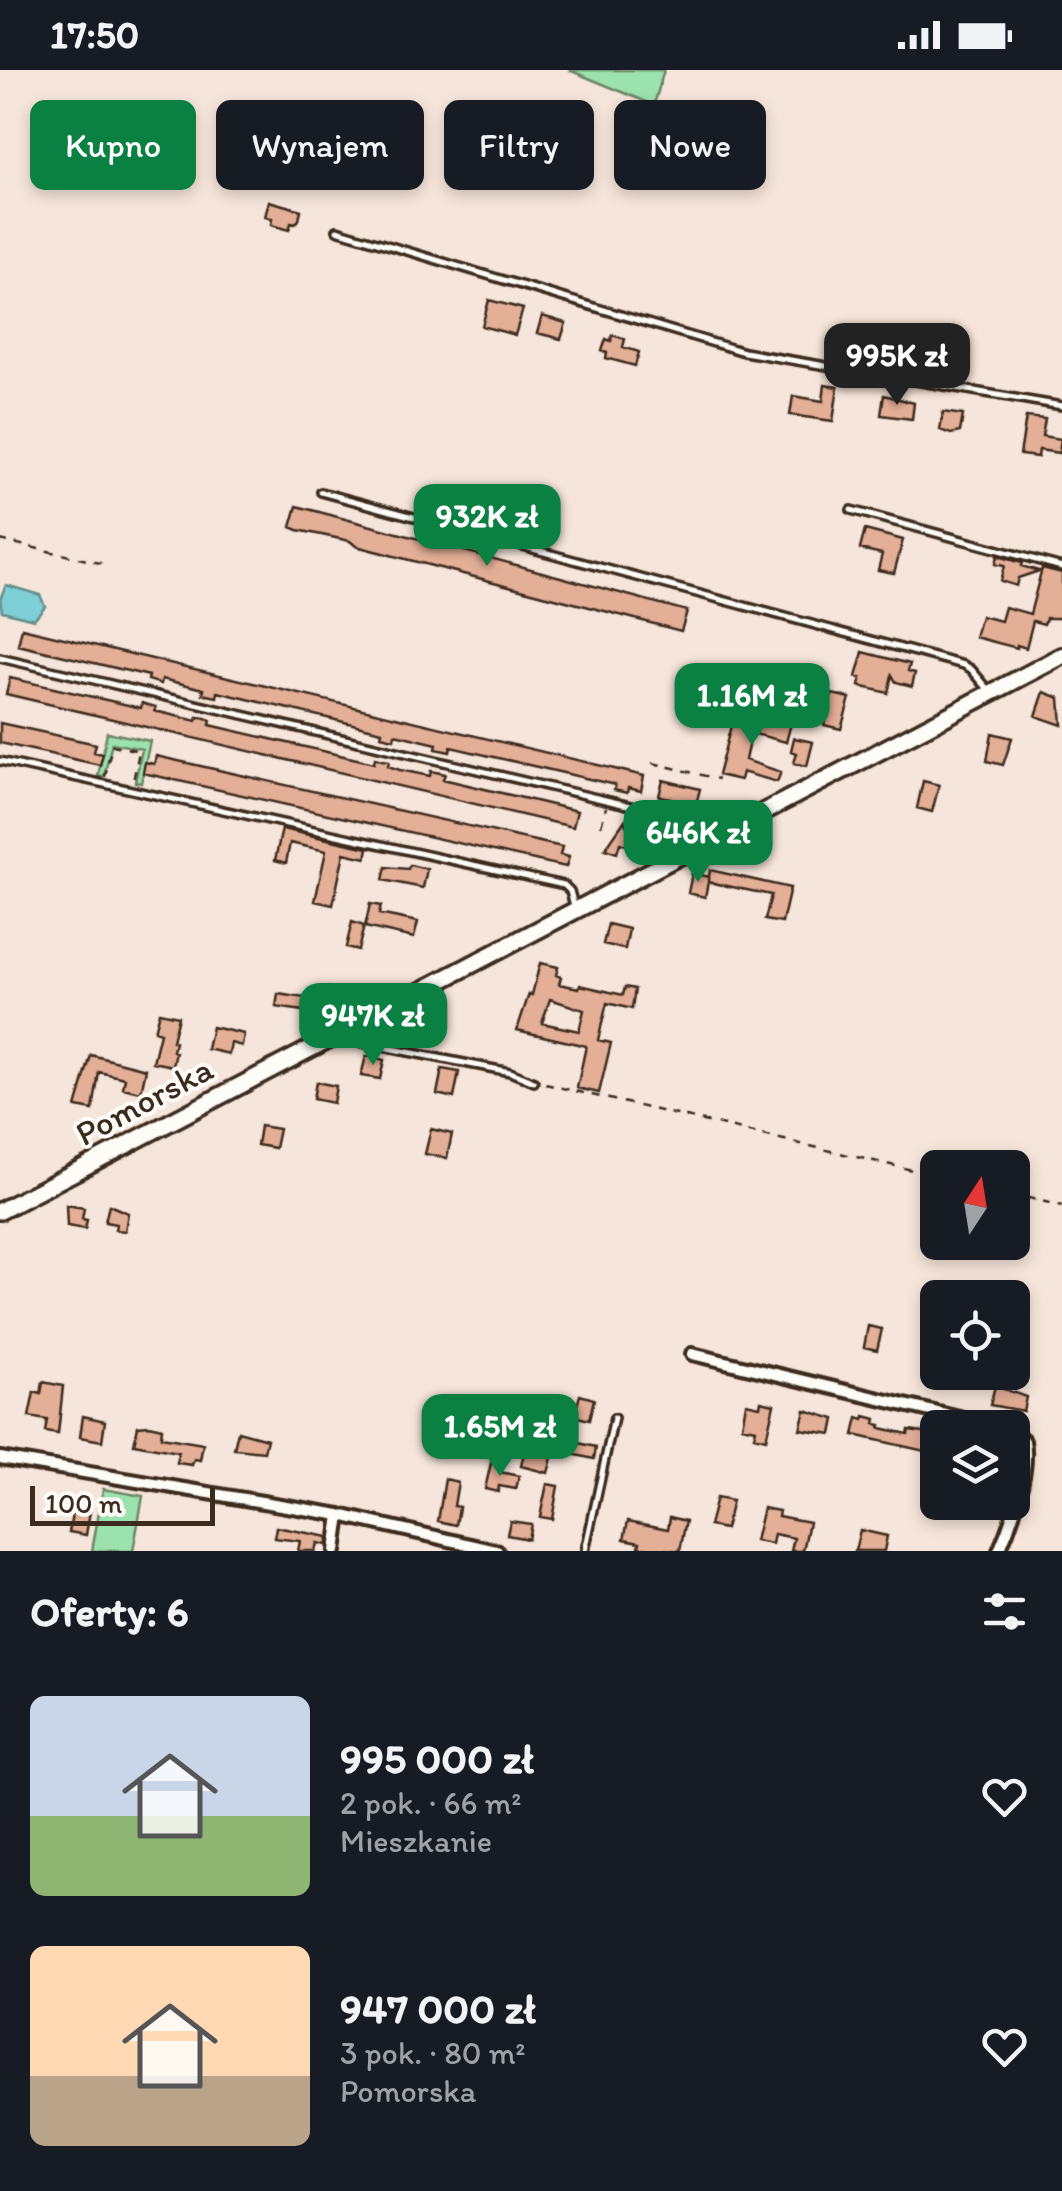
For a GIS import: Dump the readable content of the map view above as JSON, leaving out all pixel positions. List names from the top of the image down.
{
  "streets": {
    "street": ["Pomorska"]
  },
  "scale_bar": "100 m",
  "north": "top",
  "page": {
    "status": "17:50",
    "chip": [
      "Kupno",
      "Wynajem",
      "Filtry",
      "Nowe"
    ],
    "price": [
      "995K zł",
      "932K zł",
      "1.16M zł",
      "646K zł",
      "947K zł",
      "1.65M zł"
    ],
    "scale": "100 m",
    "heading": "Oferty: 6",
    "list": [
      {
        "name": "995 000 zł",
        "note": "2 pok. · 66 m² · Mieszkanie"
      },
      {
        "name": "947 000 zł",
        "note": "3 pok. · 80 m² · Pomorska"
      }
    ]
  }
}
